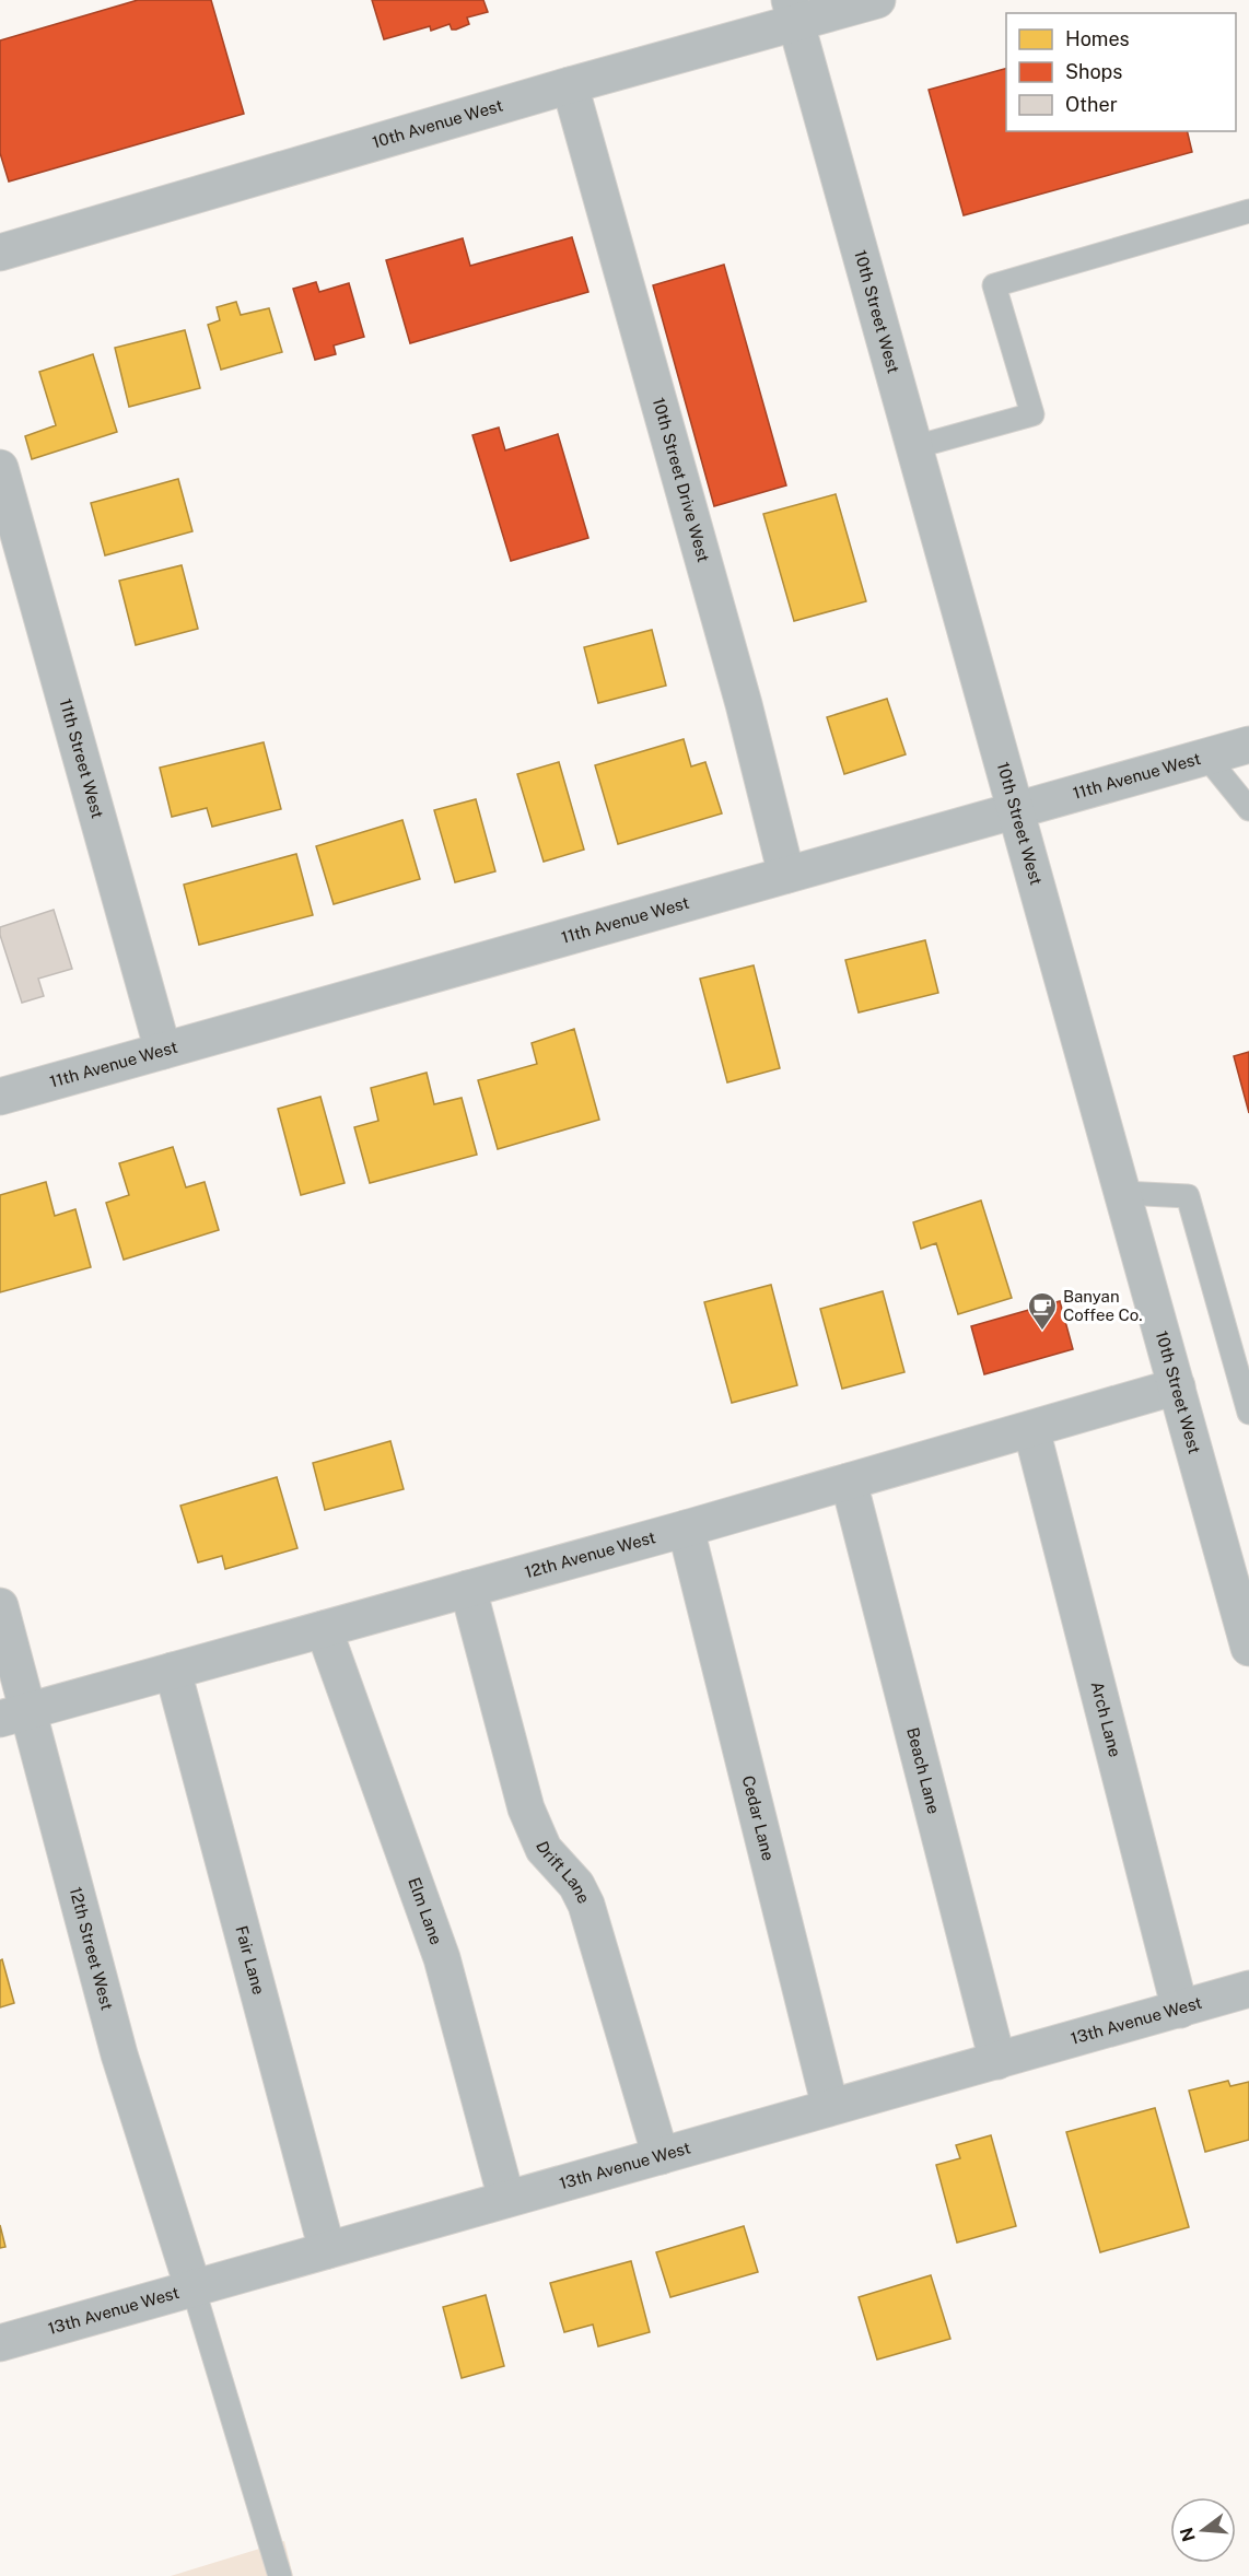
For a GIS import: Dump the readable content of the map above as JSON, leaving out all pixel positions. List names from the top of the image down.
{
  "streets": {
    "street": [
      "10th Avenue West",
      "10th Street West",
      "10th Street Drive West",
      "11th Street West",
      "11th Avenue West",
      "12th Avenue West",
      "Arch Lane",
      "Beach Lane",
      "Cedar Lane",
      "Drift Lane",
      "Elm Lane",
      "12th Street West",
      "Fair Lane",
      "13th Avenue West"
    ]
  },
  "crossings": [
    ["10th Avenue West", "10th Street West"],
    ["10th Avenue West", "10th Street Drive West"],
    ["10th Street West", "11th Avenue West"],
    ["10th Street West", "12th Avenue West"],
    ["10th Street Drive West", "11th Avenue West"],
    ["11th Street West", "11th Avenue West"],
    ["12th Avenue West", "Arch Lane"],
    ["12th Avenue West", "Beach Lane"],
    ["12th Avenue West", "Cedar Lane"],
    ["12th Avenue West", "Drift Lane"],
    ["12th Avenue West", "Elm Lane"],
    ["12th Avenue West", "12th Street West"],
    ["12th Avenue West", "Fair Lane"],
    ["Arch Lane", "13th Avenue West"],
    ["Beach Lane", "13th Avenue West"],
    ["Cedar Lane", "13th Avenue West"],
    ["Drift Lane", "13th Avenue West"],
    ["Elm Lane", "13th Avenue West"],
    ["12th Street West", "13th Avenue West"],
    ["Fair Lane", "13th Avenue West"]
  ],
  "places": {
    "cafe": ["Banyan Coffee Co."]
  },
  "legend": ["Homes", "Shops", "Other"],
  "north": "left"
}
